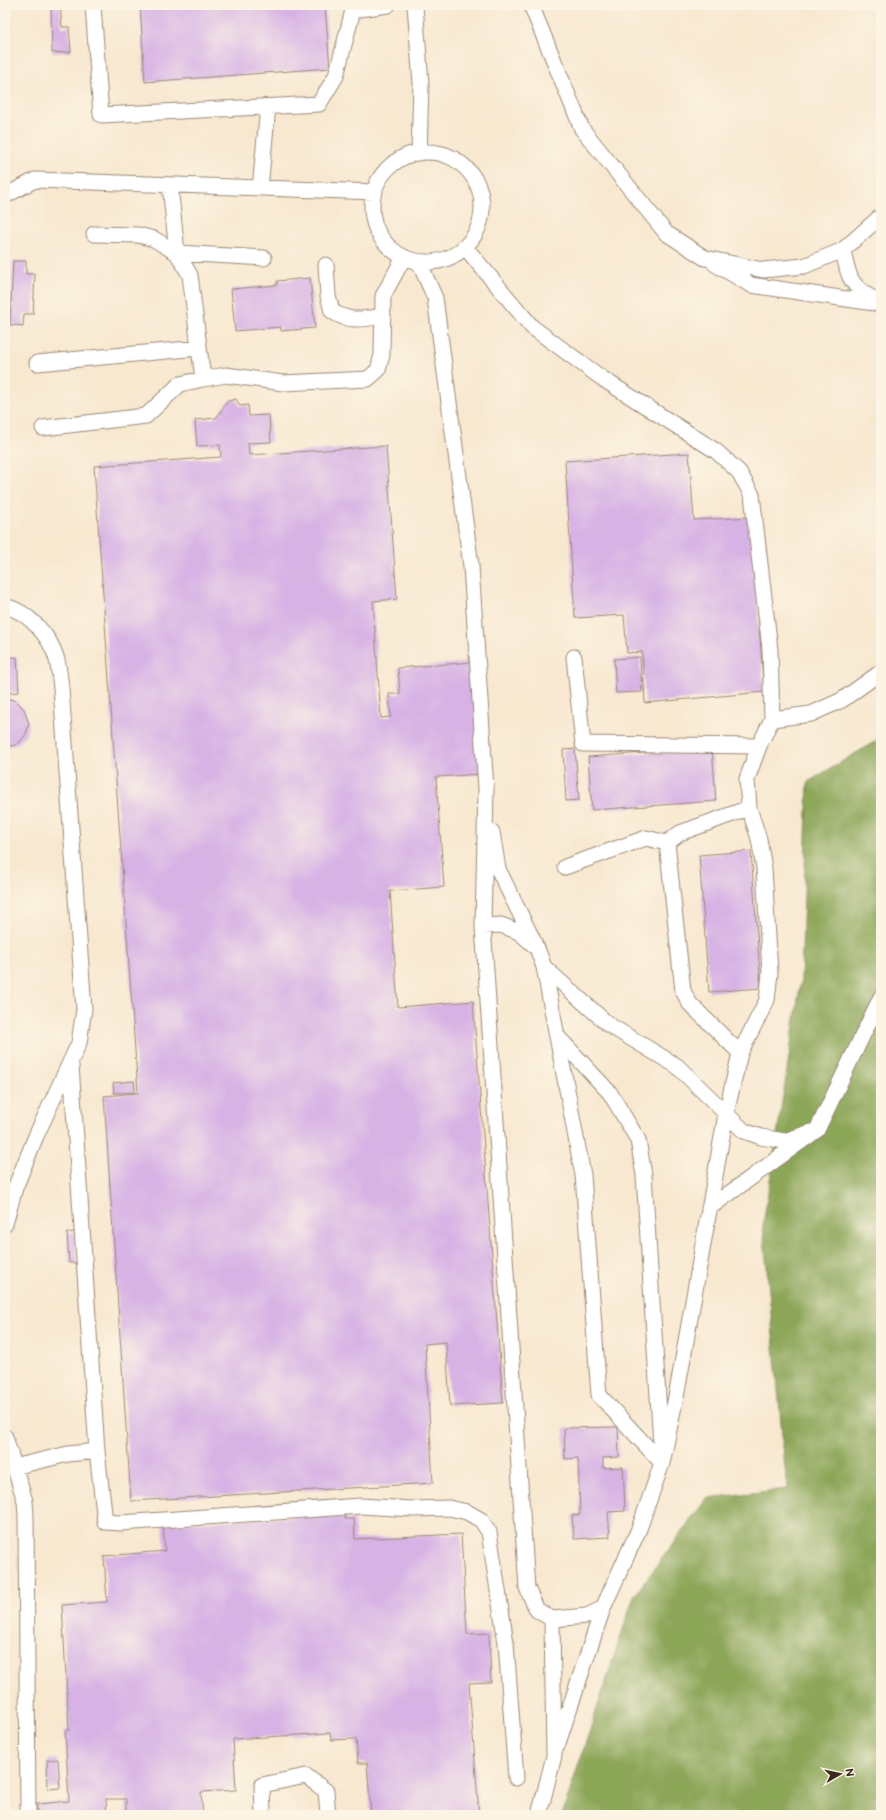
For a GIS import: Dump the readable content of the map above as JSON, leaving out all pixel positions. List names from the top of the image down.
{
  "north": "right"
}
